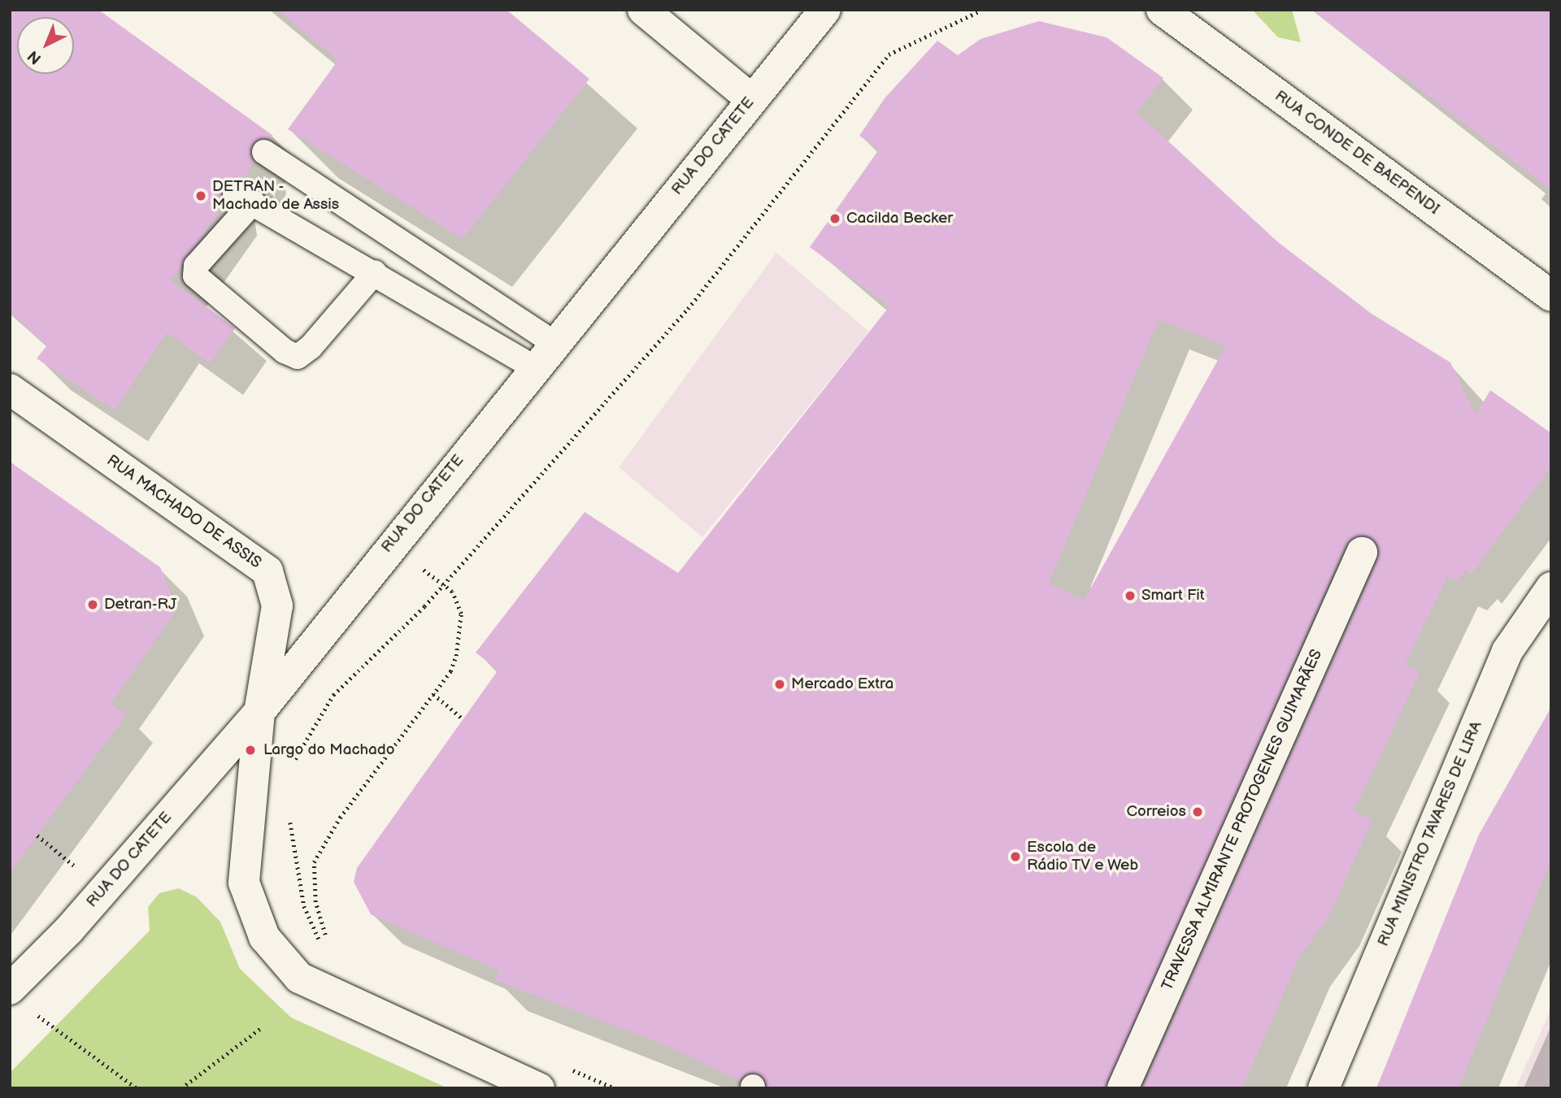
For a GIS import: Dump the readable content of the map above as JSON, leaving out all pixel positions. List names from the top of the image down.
{
  "streets": {
    "street": [
      "RUA DO CATETE",
      "RUA CONDE DE BAEPENDI",
      "RUA MACHADO DE ASSIS",
      "TRAVESSA ALMIRANTE PROTOGENES GUIMARÃES",
      "RUA MINISTRO TAVARES DE LIRA"
    ]
  },
  "crossings": [
    ["RUA DO CATETE", "RUA MACHADO DE ASSIS"]
  ],
  "places": [
    "DETRAN - Machado de Assis",
    "Cacilda Becker",
    "Smart Fit",
    "Detran-RJ",
    "Mercado Extra",
    "Largo do Machado",
    "Correios",
    "Escola de Rádio TV e Web"
  ],
  "north": "bottom left"
}
